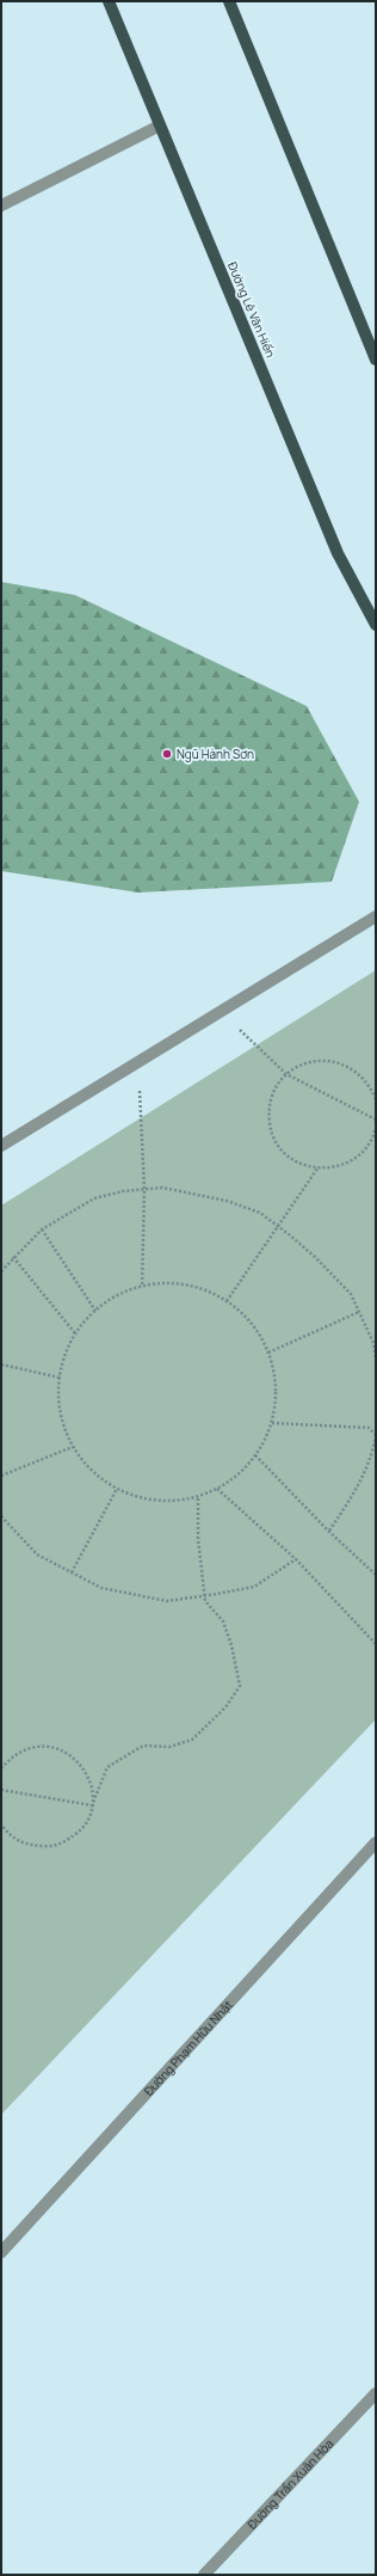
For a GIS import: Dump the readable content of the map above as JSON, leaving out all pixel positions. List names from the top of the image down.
{
  "streets": {
    "main road": ["Đường Lê Văn Hiến"],
    "street": ["Đường Phạm Hữu Nhật", "Đường Trần Xuân Hòa"]
  },
  "places": ["Ngũ Hành Sơn"]
}
